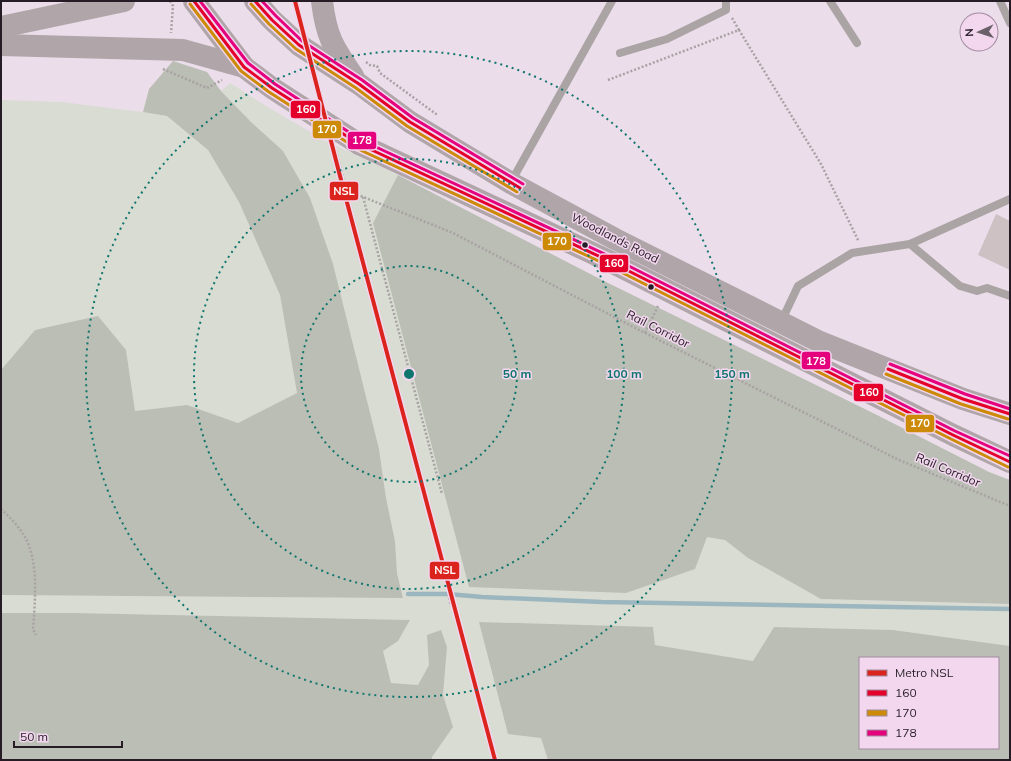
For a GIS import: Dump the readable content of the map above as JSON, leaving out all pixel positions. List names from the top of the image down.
{
  "streets": {
    "main road": ["Woodlands Road"],
    "path": ["Rail Corridor"]
  },
  "lines": [
    "metro line NSL",
    "transit line 160",
    "transit line 178",
    "transit line 170"
  ],
  "legend": [
    "Metro NSL",
    "160",
    "170",
    "178"
  ],
  "scale_bar": "50 m",
  "north": "left",
  "rings": ["50 m", "100 m", "150 m"]
}
